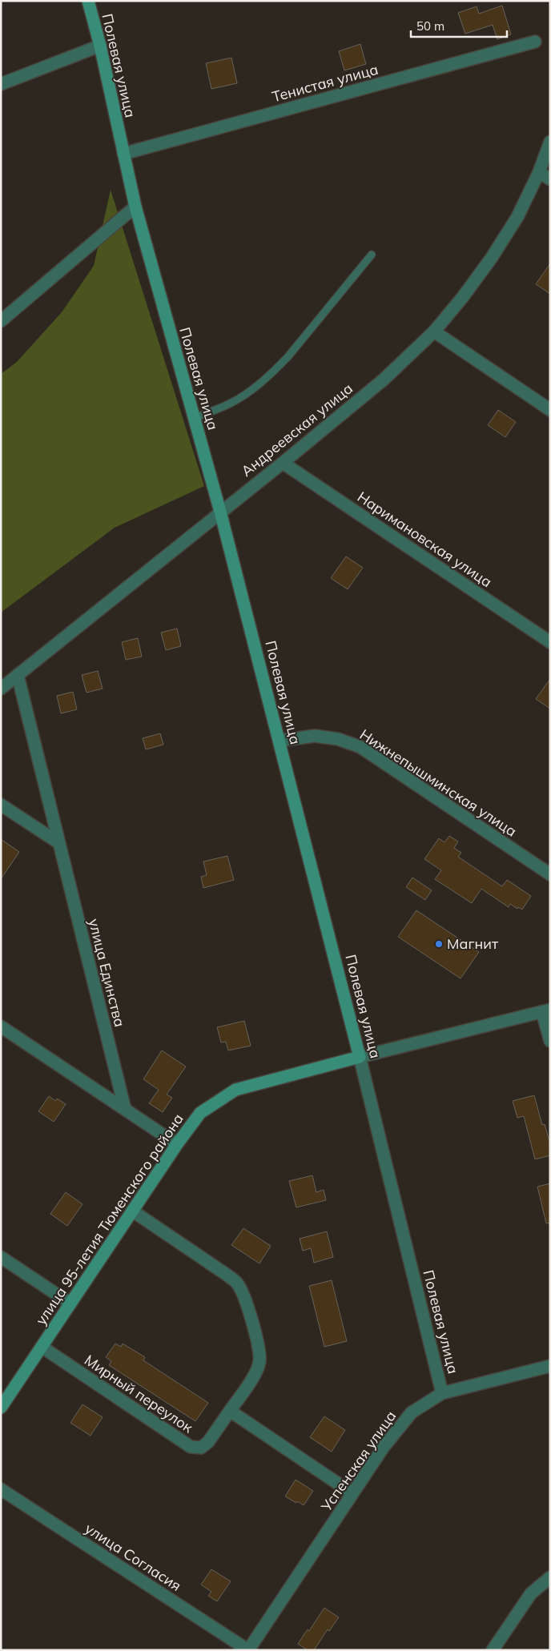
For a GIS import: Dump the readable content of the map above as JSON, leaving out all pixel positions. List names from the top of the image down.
{
  "streets": {
    "street": [
      "Полевая улица",
      "Тенистая улица",
      "Андреевская улица",
      "Наримановская улица",
      "Нижнепышминская улица",
      "улица Единства",
      "улица 95-летия Тюменского района",
      "Мирный переулок",
      "Успенская улица",
      "улица Согласия"
    ]
  },
  "crossings": [
    ["Полевая улица", "Тенистая улица"],
    ["Полевая улица", "Андреевская улица"],
    ["Полевая улица", "Нижнепышминская улица"],
    ["Полевая улица", "улица 95-летия Тюменского района"],
    ["Полевая улица", "Успенская улица"],
    ["Андреевская улица", "Наримановская улица"],
    ["Андреевская улица", "улица Единства"],
    ["улица 95-летия Тюменского района", "Мирный переулок"],
    ["Успенская улица", "улица Согласия"]
  ],
  "places": ["Магнит"],
  "scale_bar": "50 m"
}
